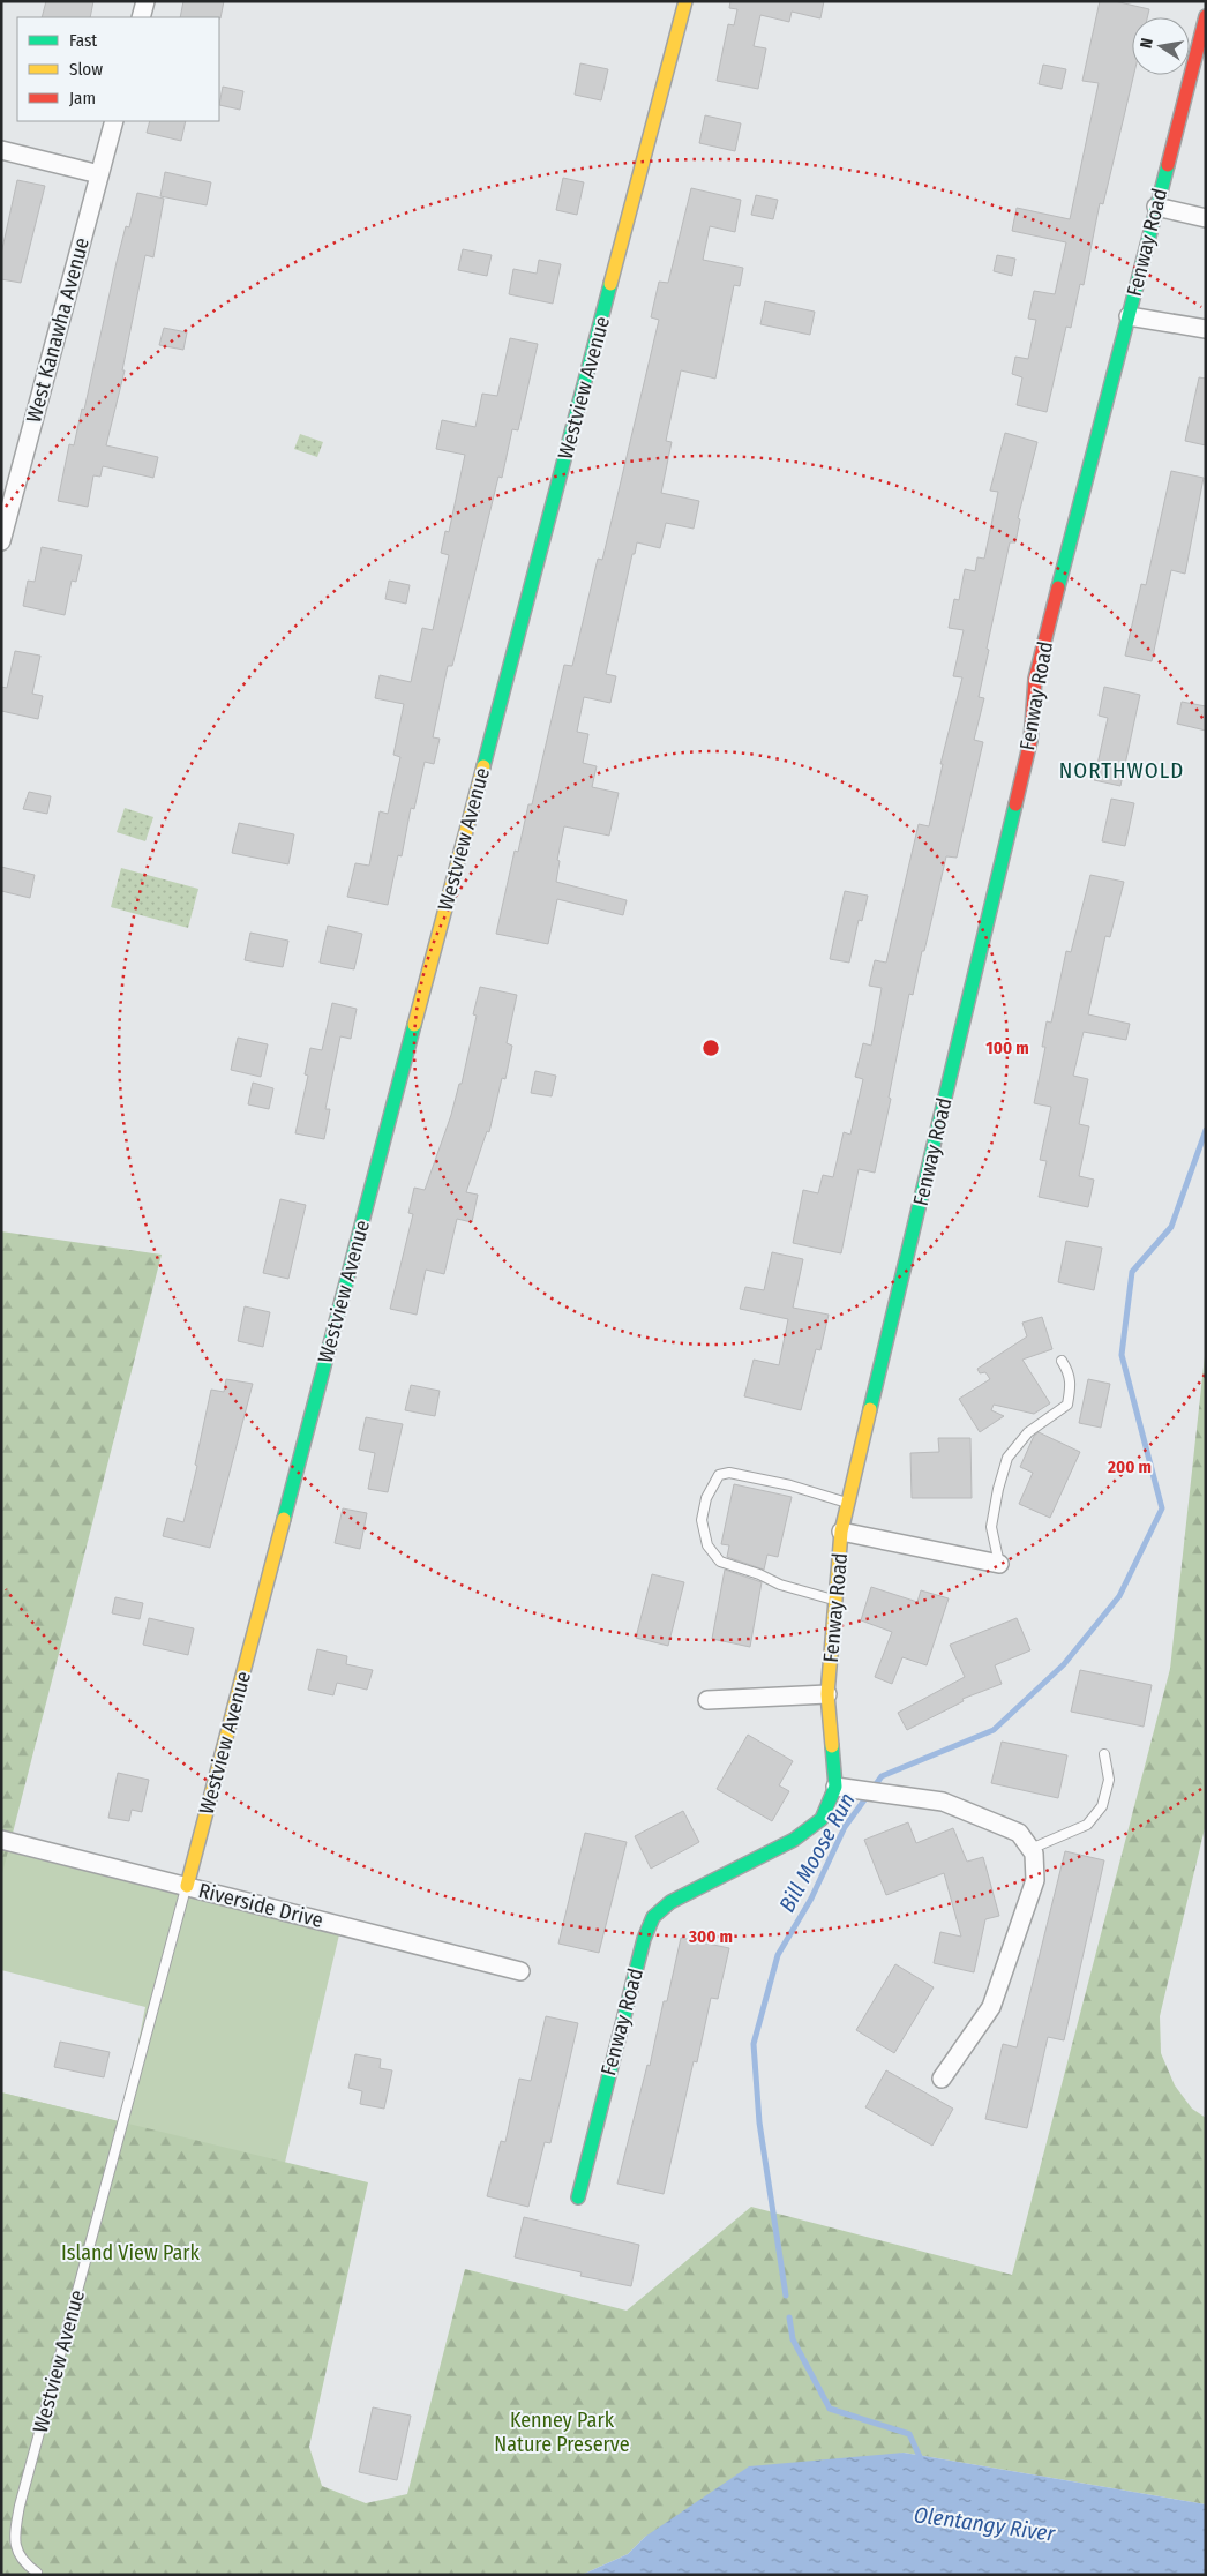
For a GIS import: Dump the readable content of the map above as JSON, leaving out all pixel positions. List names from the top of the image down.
{
  "streets": {
    "street": [
      "Fenway Road",
      "West Kanawha Avenue",
      "Westview Avenue",
      "Riverside Drive"
    ]
  },
  "crossings": [
    ["Westview Avenue", "Riverside Drive"]
  ],
  "districts": ["NORTHWOLD"],
  "water": ["Bill Moose Run", "Olentangy River"],
  "parks": ["Island View Park", "Kenney Park Nature Preserve"],
  "legend": ["Fast", "Slow", "Jam"],
  "north": "left",
  "rings": ["100 m", "200 m", "300 m"]
}
